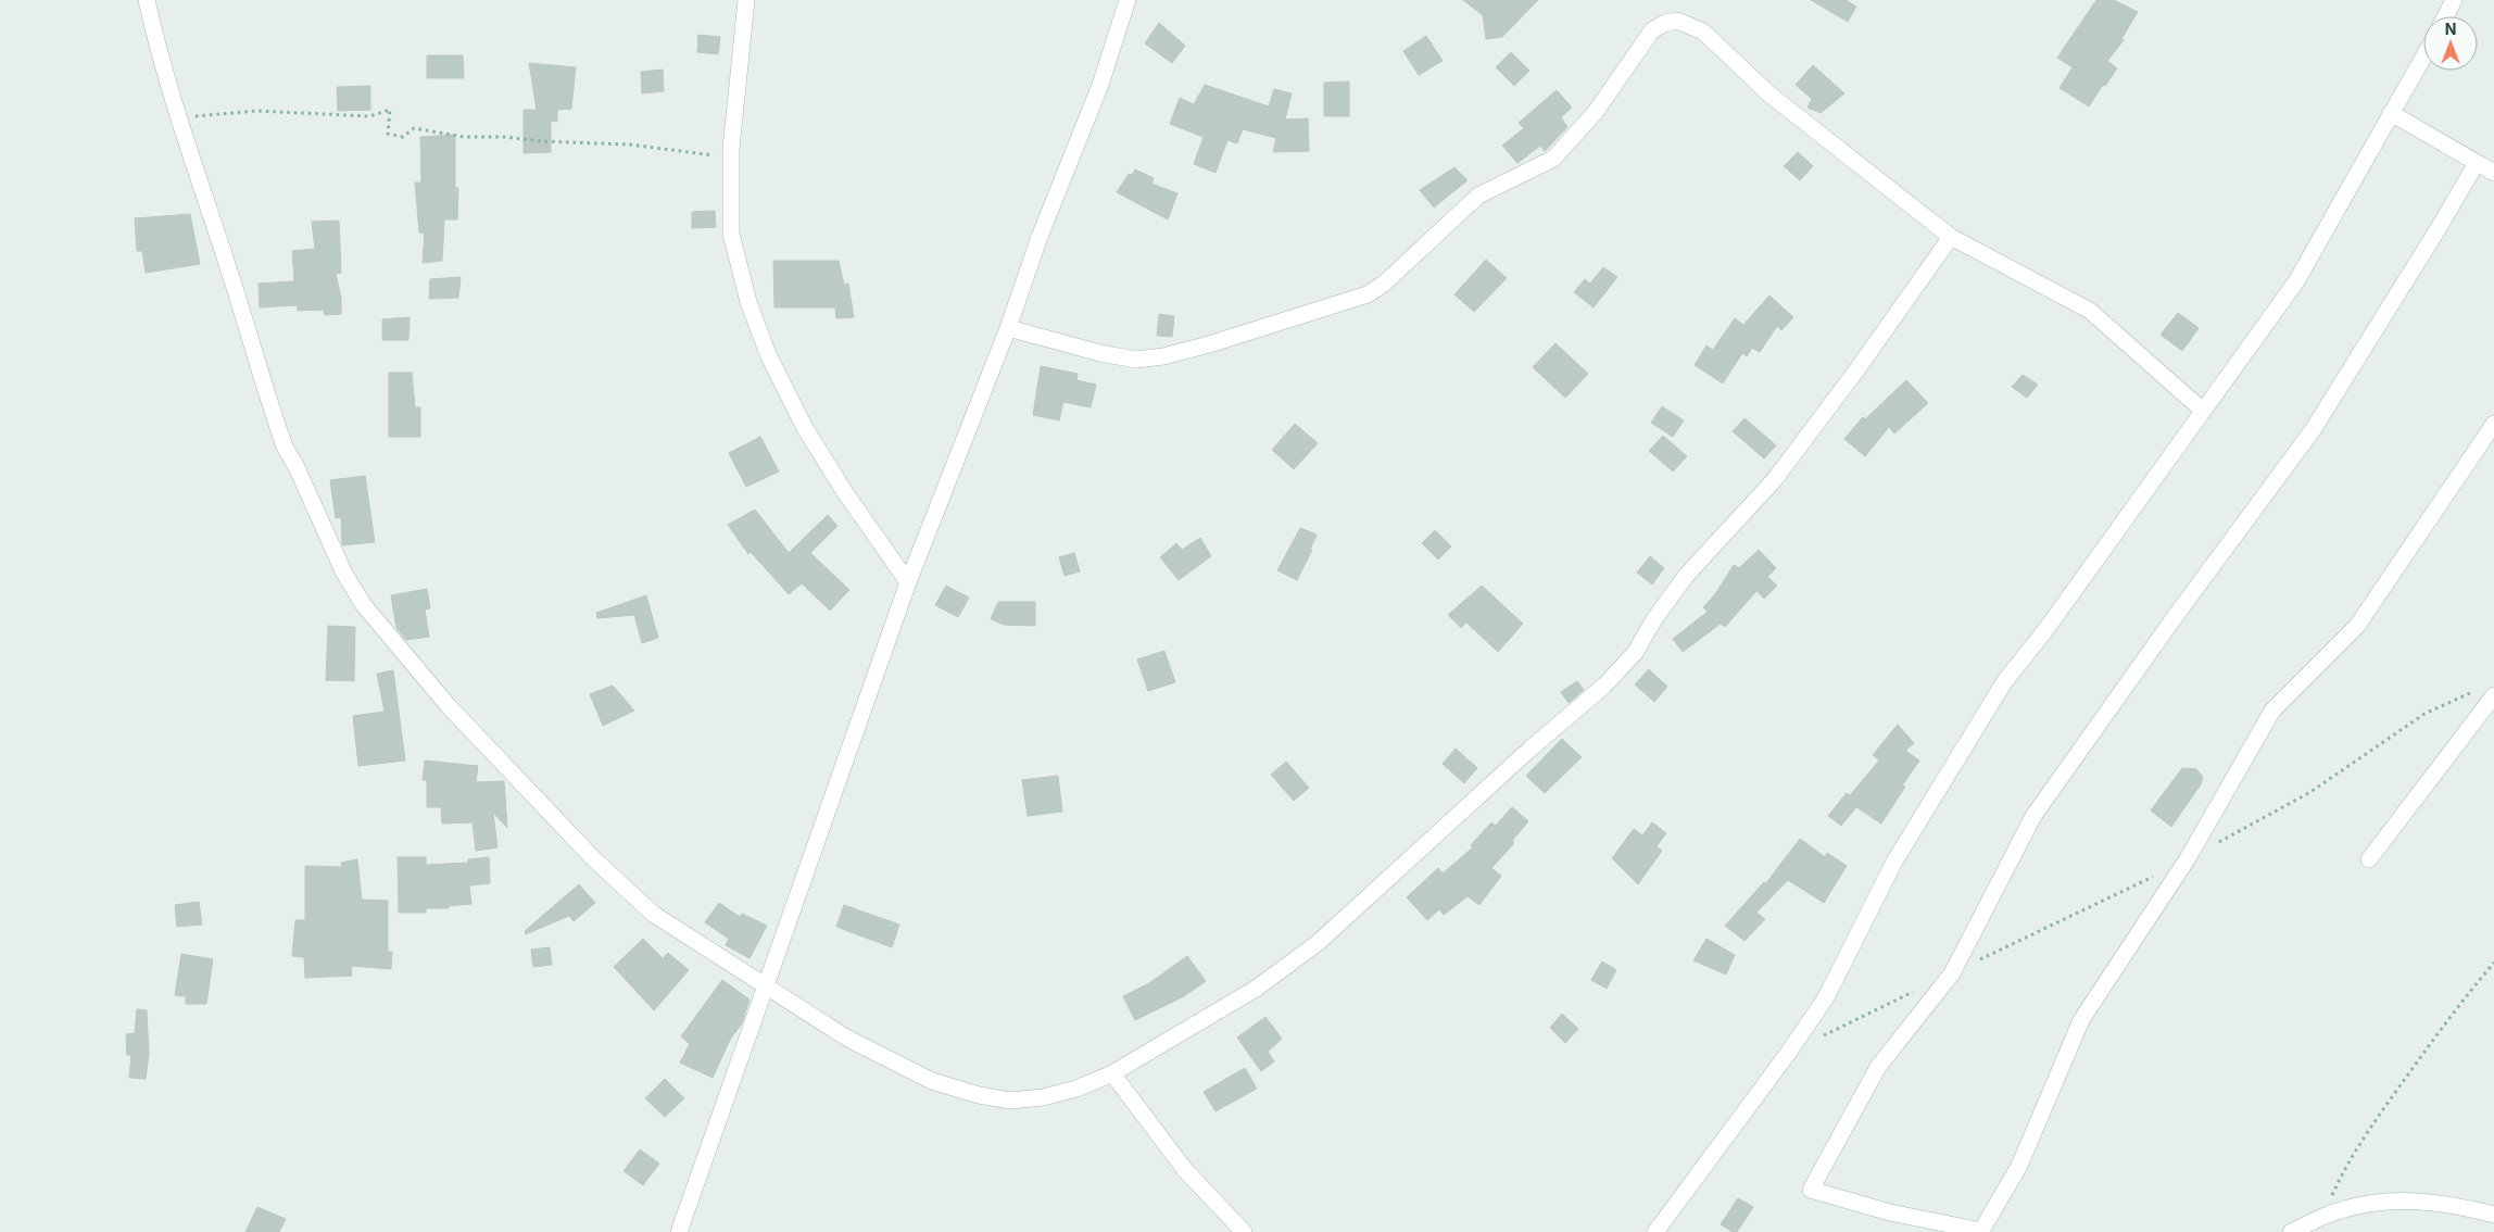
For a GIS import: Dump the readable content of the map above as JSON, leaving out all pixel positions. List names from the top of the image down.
{
  "north": "top"
}
